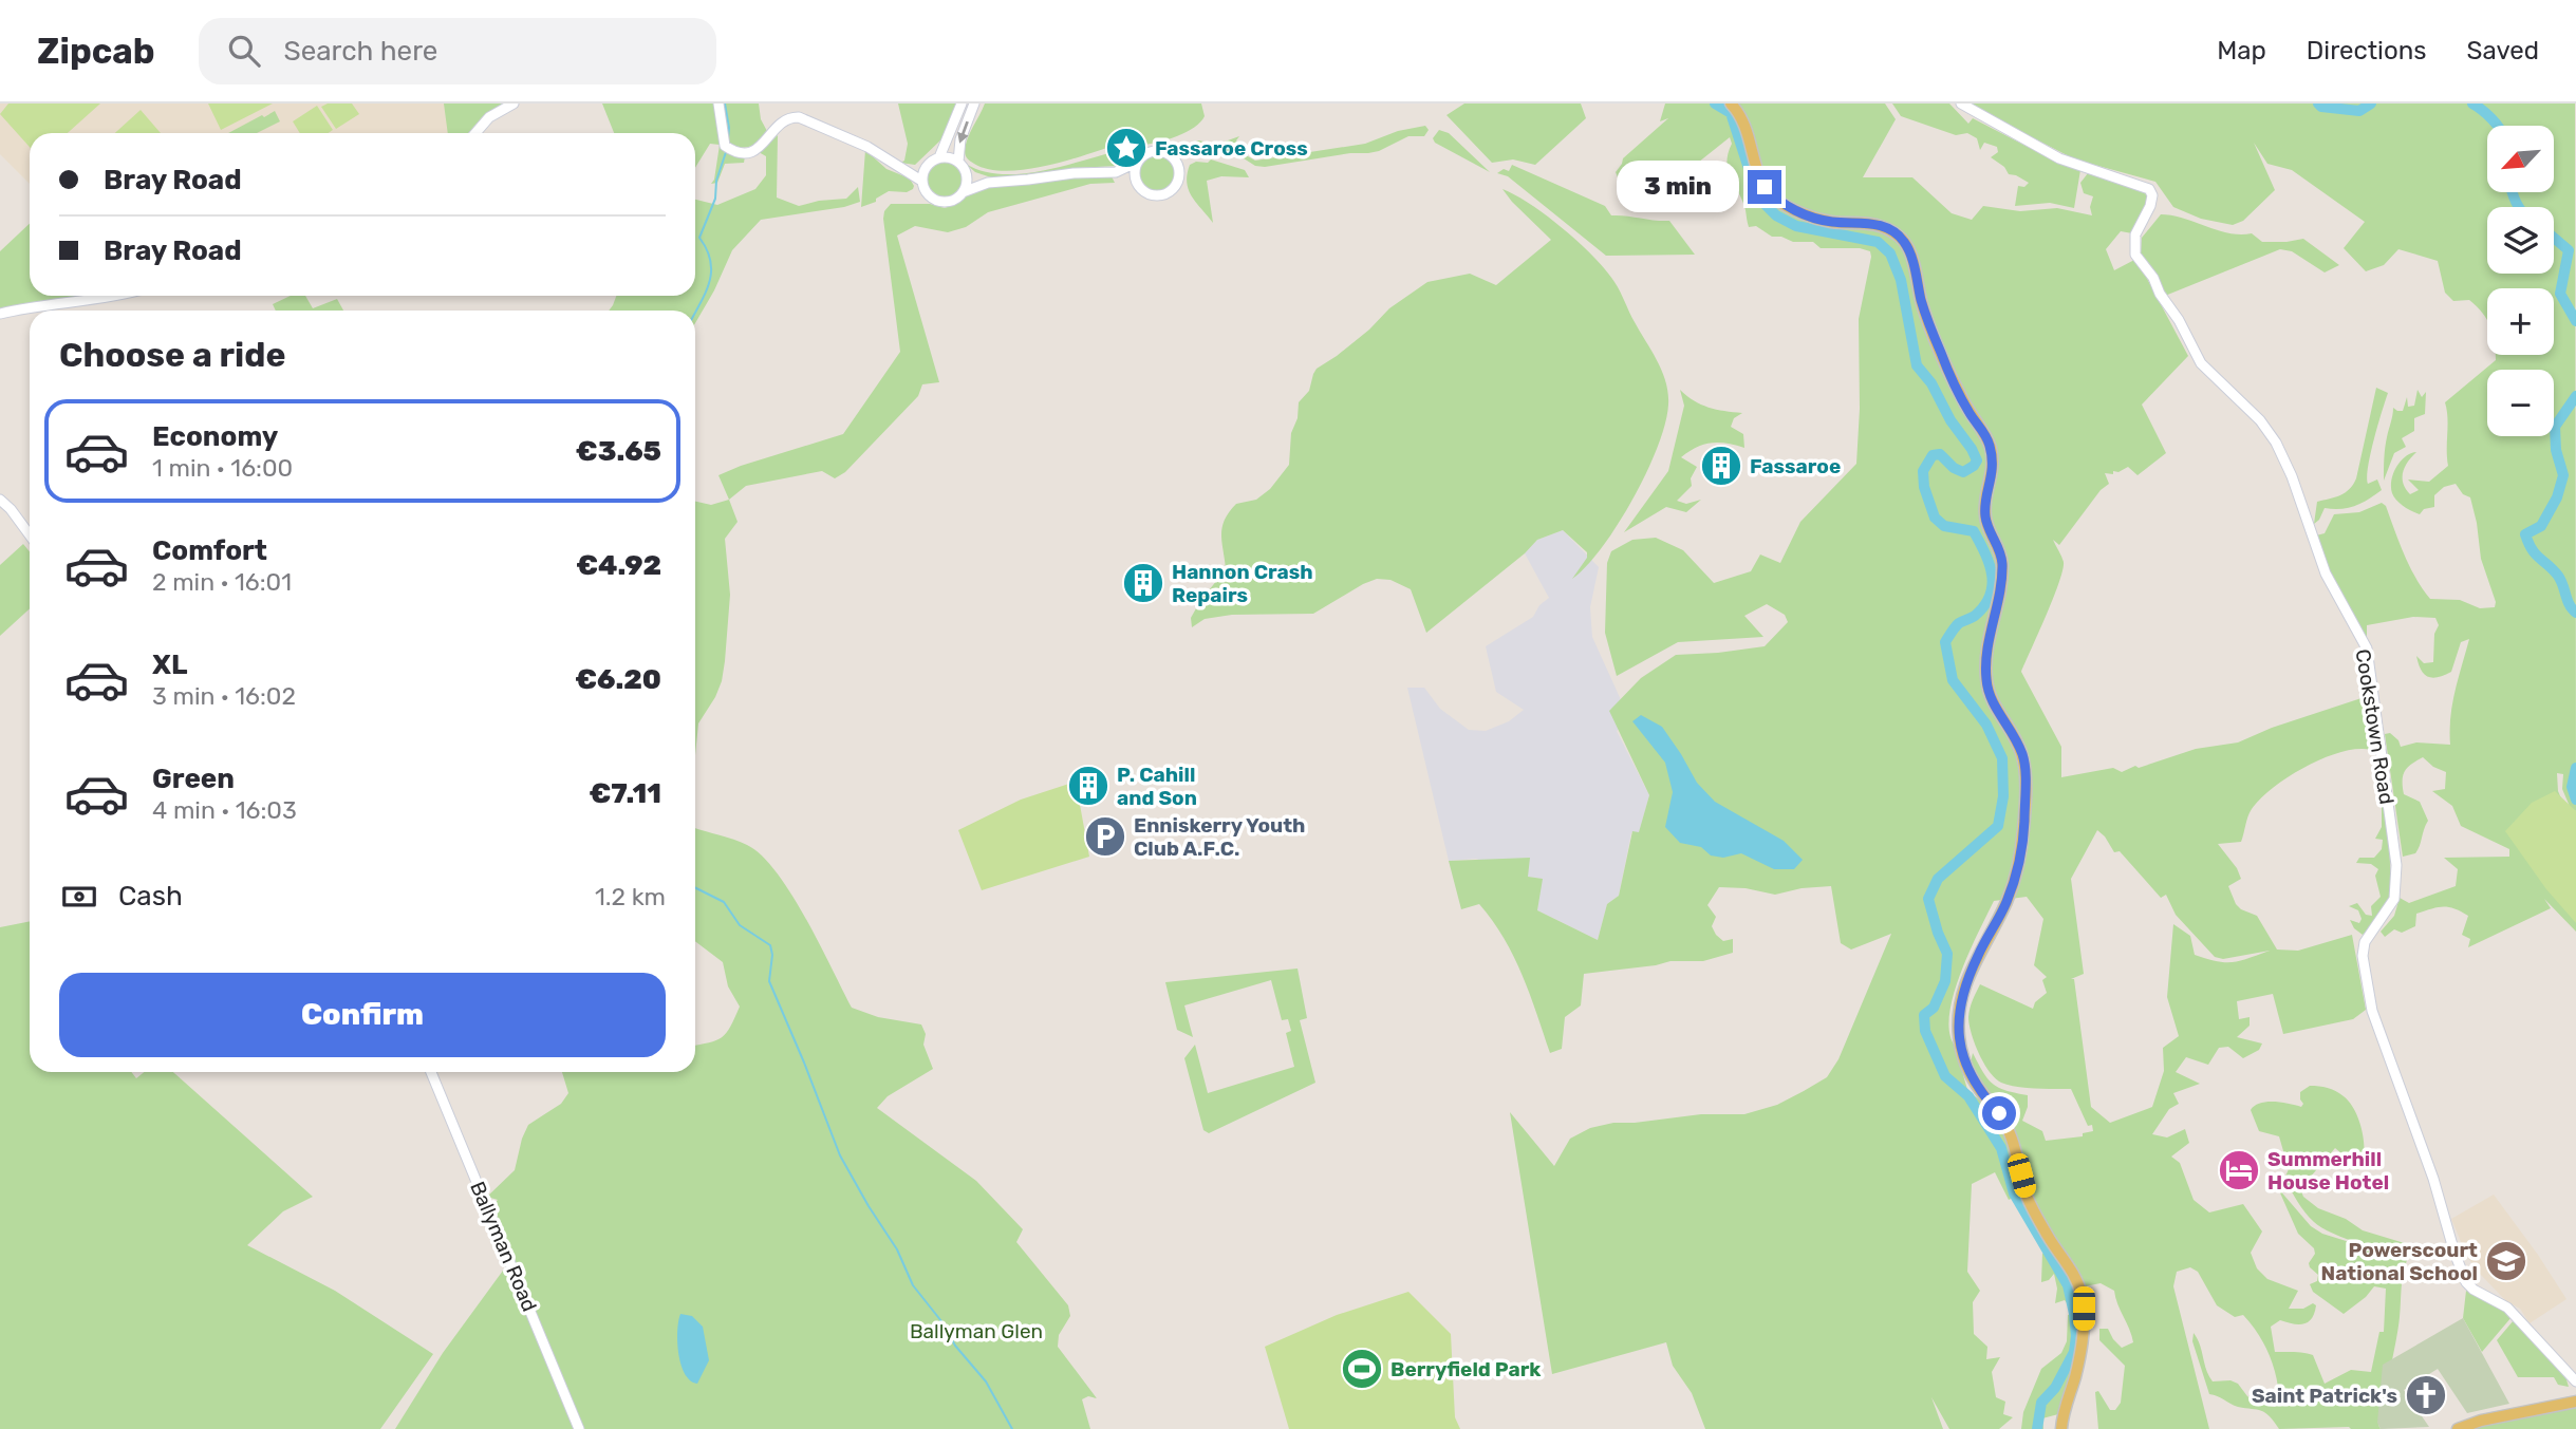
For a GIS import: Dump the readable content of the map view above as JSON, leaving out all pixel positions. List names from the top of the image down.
{
  "streets": {
    "street": ["Cookstown Road", "Ballyman Road"]
  },
  "parks": ["Ballyman Glen"],
  "places": {
    "place": ["Fassaroe Cross"],
    "building": ["Fassaroe", "Hannon Crash Repairs", "P. Cahill and Son"],
    "parking": ["Enniskerry Youth Club A.F.C."],
    "hotel": ["Summerhill House Hotel"],
    "school or university": ["Powerscourt National School"],
    "sports": ["Berryfield Park"],
    "church": ["Saint Patrick's"]
  },
  "north": "bottom left",
  "page": {
    "header": "Zipcab",
    "search": "Search here",
    "nav": ["Map", "Directions", "Saved"],
    "map_buttons": ["+", "−"],
    "banner": ["Bray Road", "Bray Road"],
    "bubble": "3 min",
    "heading": "Choose a ride",
    "list": [
      {
        "name": "Economy",
        "note": "1 min · 16:00",
        "value": "€3.65"
      },
      {
        "name": "Comfort",
        "note": "2 min · 16:01",
        "value": "€4.92"
      },
      {
        "name": "XL",
        "note": "3 min · 16:02",
        "value": "€6.20"
      },
      {
        "name": "Green",
        "note": "4 min · 16:03",
        "value": "€7.11"
      }
    ],
    "pay": ["Cash", "1.2 km"],
    "buttons": "Confirm"
  }
}
